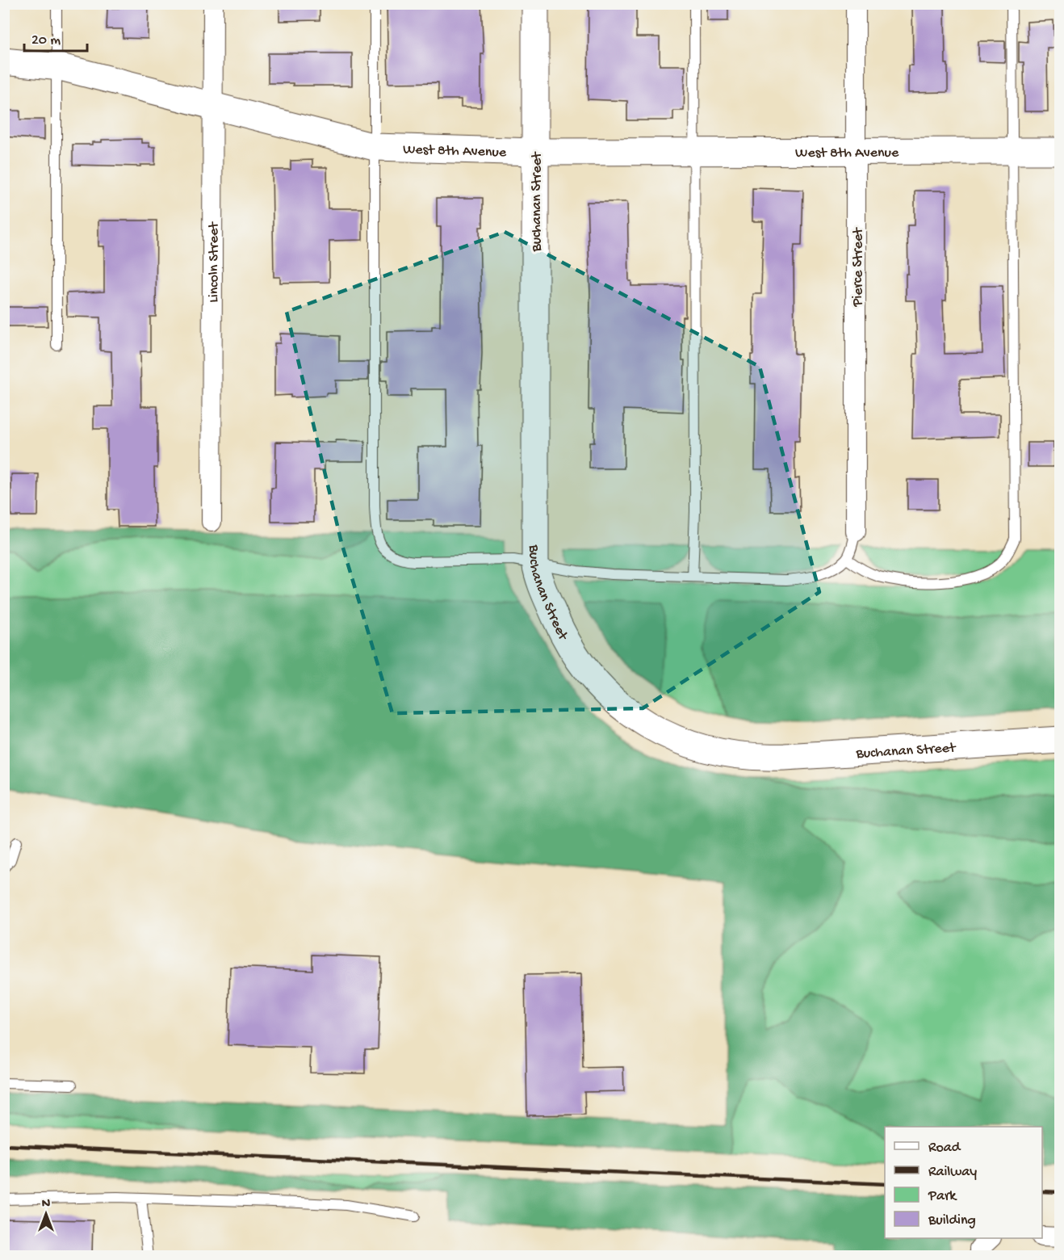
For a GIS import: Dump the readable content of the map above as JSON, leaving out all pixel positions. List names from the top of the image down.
{
  "streets": {
    "street": [
      "West 8th Avenue",
      "Buchanan Street",
      "Lincoln Street",
      "Pierce Street"
    ]
  },
  "crossings": [
    ["West 8th Avenue", "Buchanan Street"],
    ["West 8th Avenue", "Lincoln Street"],
    ["West 8th Avenue", "Pierce Street"]
  ],
  "legend": [
    "Road",
    "Railway",
    "Park",
    "Building"
  ],
  "scale_bar": "20 m",
  "north": "top"
}
